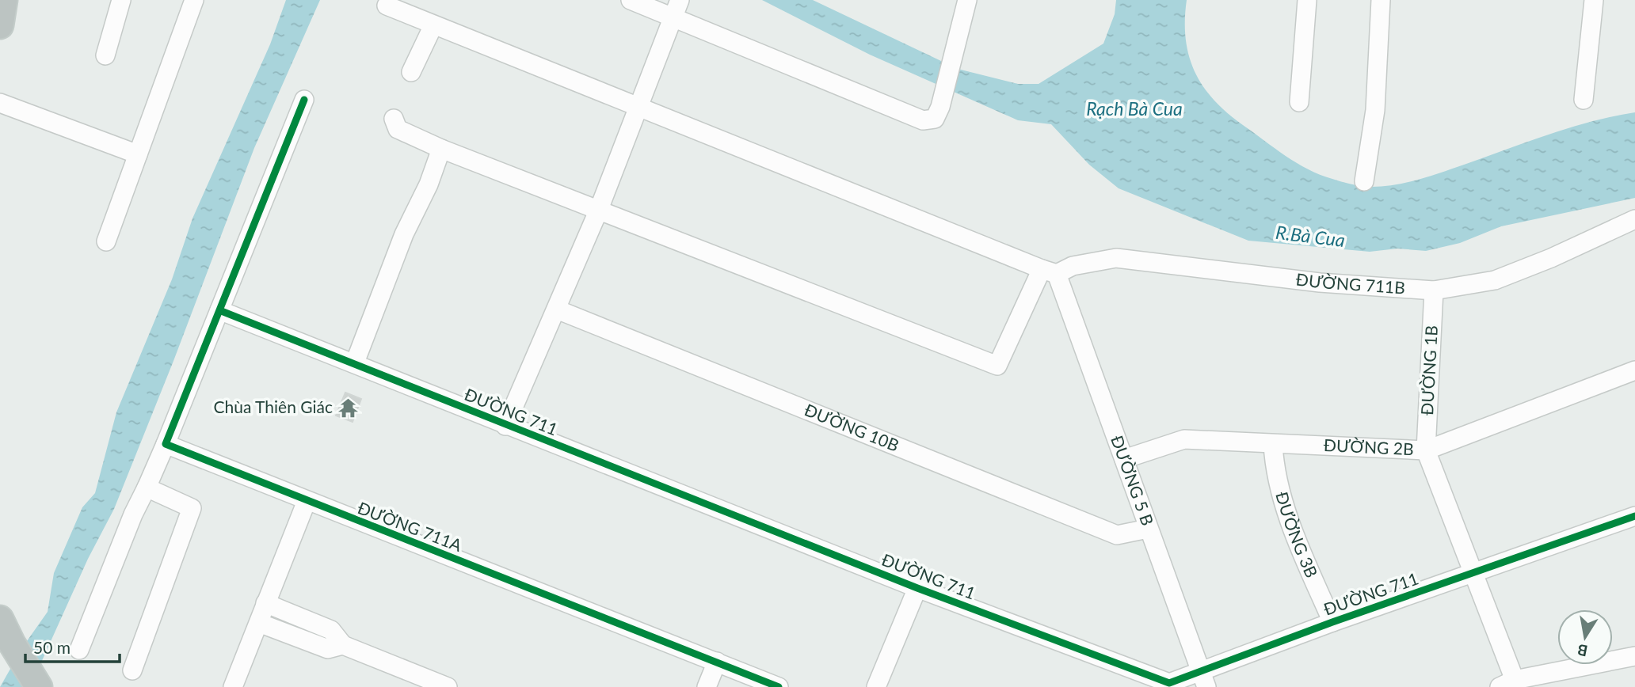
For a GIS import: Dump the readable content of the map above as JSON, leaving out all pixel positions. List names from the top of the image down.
{
  "streets": {
    "street": [
      "ĐƯỜNG 711B",
      "ĐƯỜNG 1B",
      "ĐƯỜNG 711",
      "ĐƯỜNG 10B",
      "ĐƯỜNG 2B",
      "ĐƯỜNG 5 B",
      "ĐƯỜNG 711A",
      "ĐƯỜNG 3B"
    ]
  },
  "crossings": [
    ["ĐƯỜNG 711B", "ĐƯỜNG 1B"],
    ["ĐƯỜNG 711B", "ĐƯỜNG 5 B"],
    ["ĐƯỜNG 1B", "ĐƯỜNG 711"],
    ["ĐƯỜNG 1B", "ĐƯỜNG 2B"],
    ["ĐƯỜNG 711", "ĐƯỜNG 5 B"],
    ["ĐƯỜNG 711", "ĐƯỜNG 3B"],
    ["ĐƯỜNG 10B", "ĐƯỜNG 5 B"],
    ["ĐƯỜNG 2B", "ĐƯỜNG 5 B"],
    ["ĐƯỜNG 2B", "ĐƯỜNG 3B"]
  ],
  "water": ["Rạch Bà Cua", "R.Bà Cua"],
  "places": {
    "temple": ["Chùa Thiên Giác"]
  },
  "scale_bar": "50 m",
  "north": "bottom"
}
